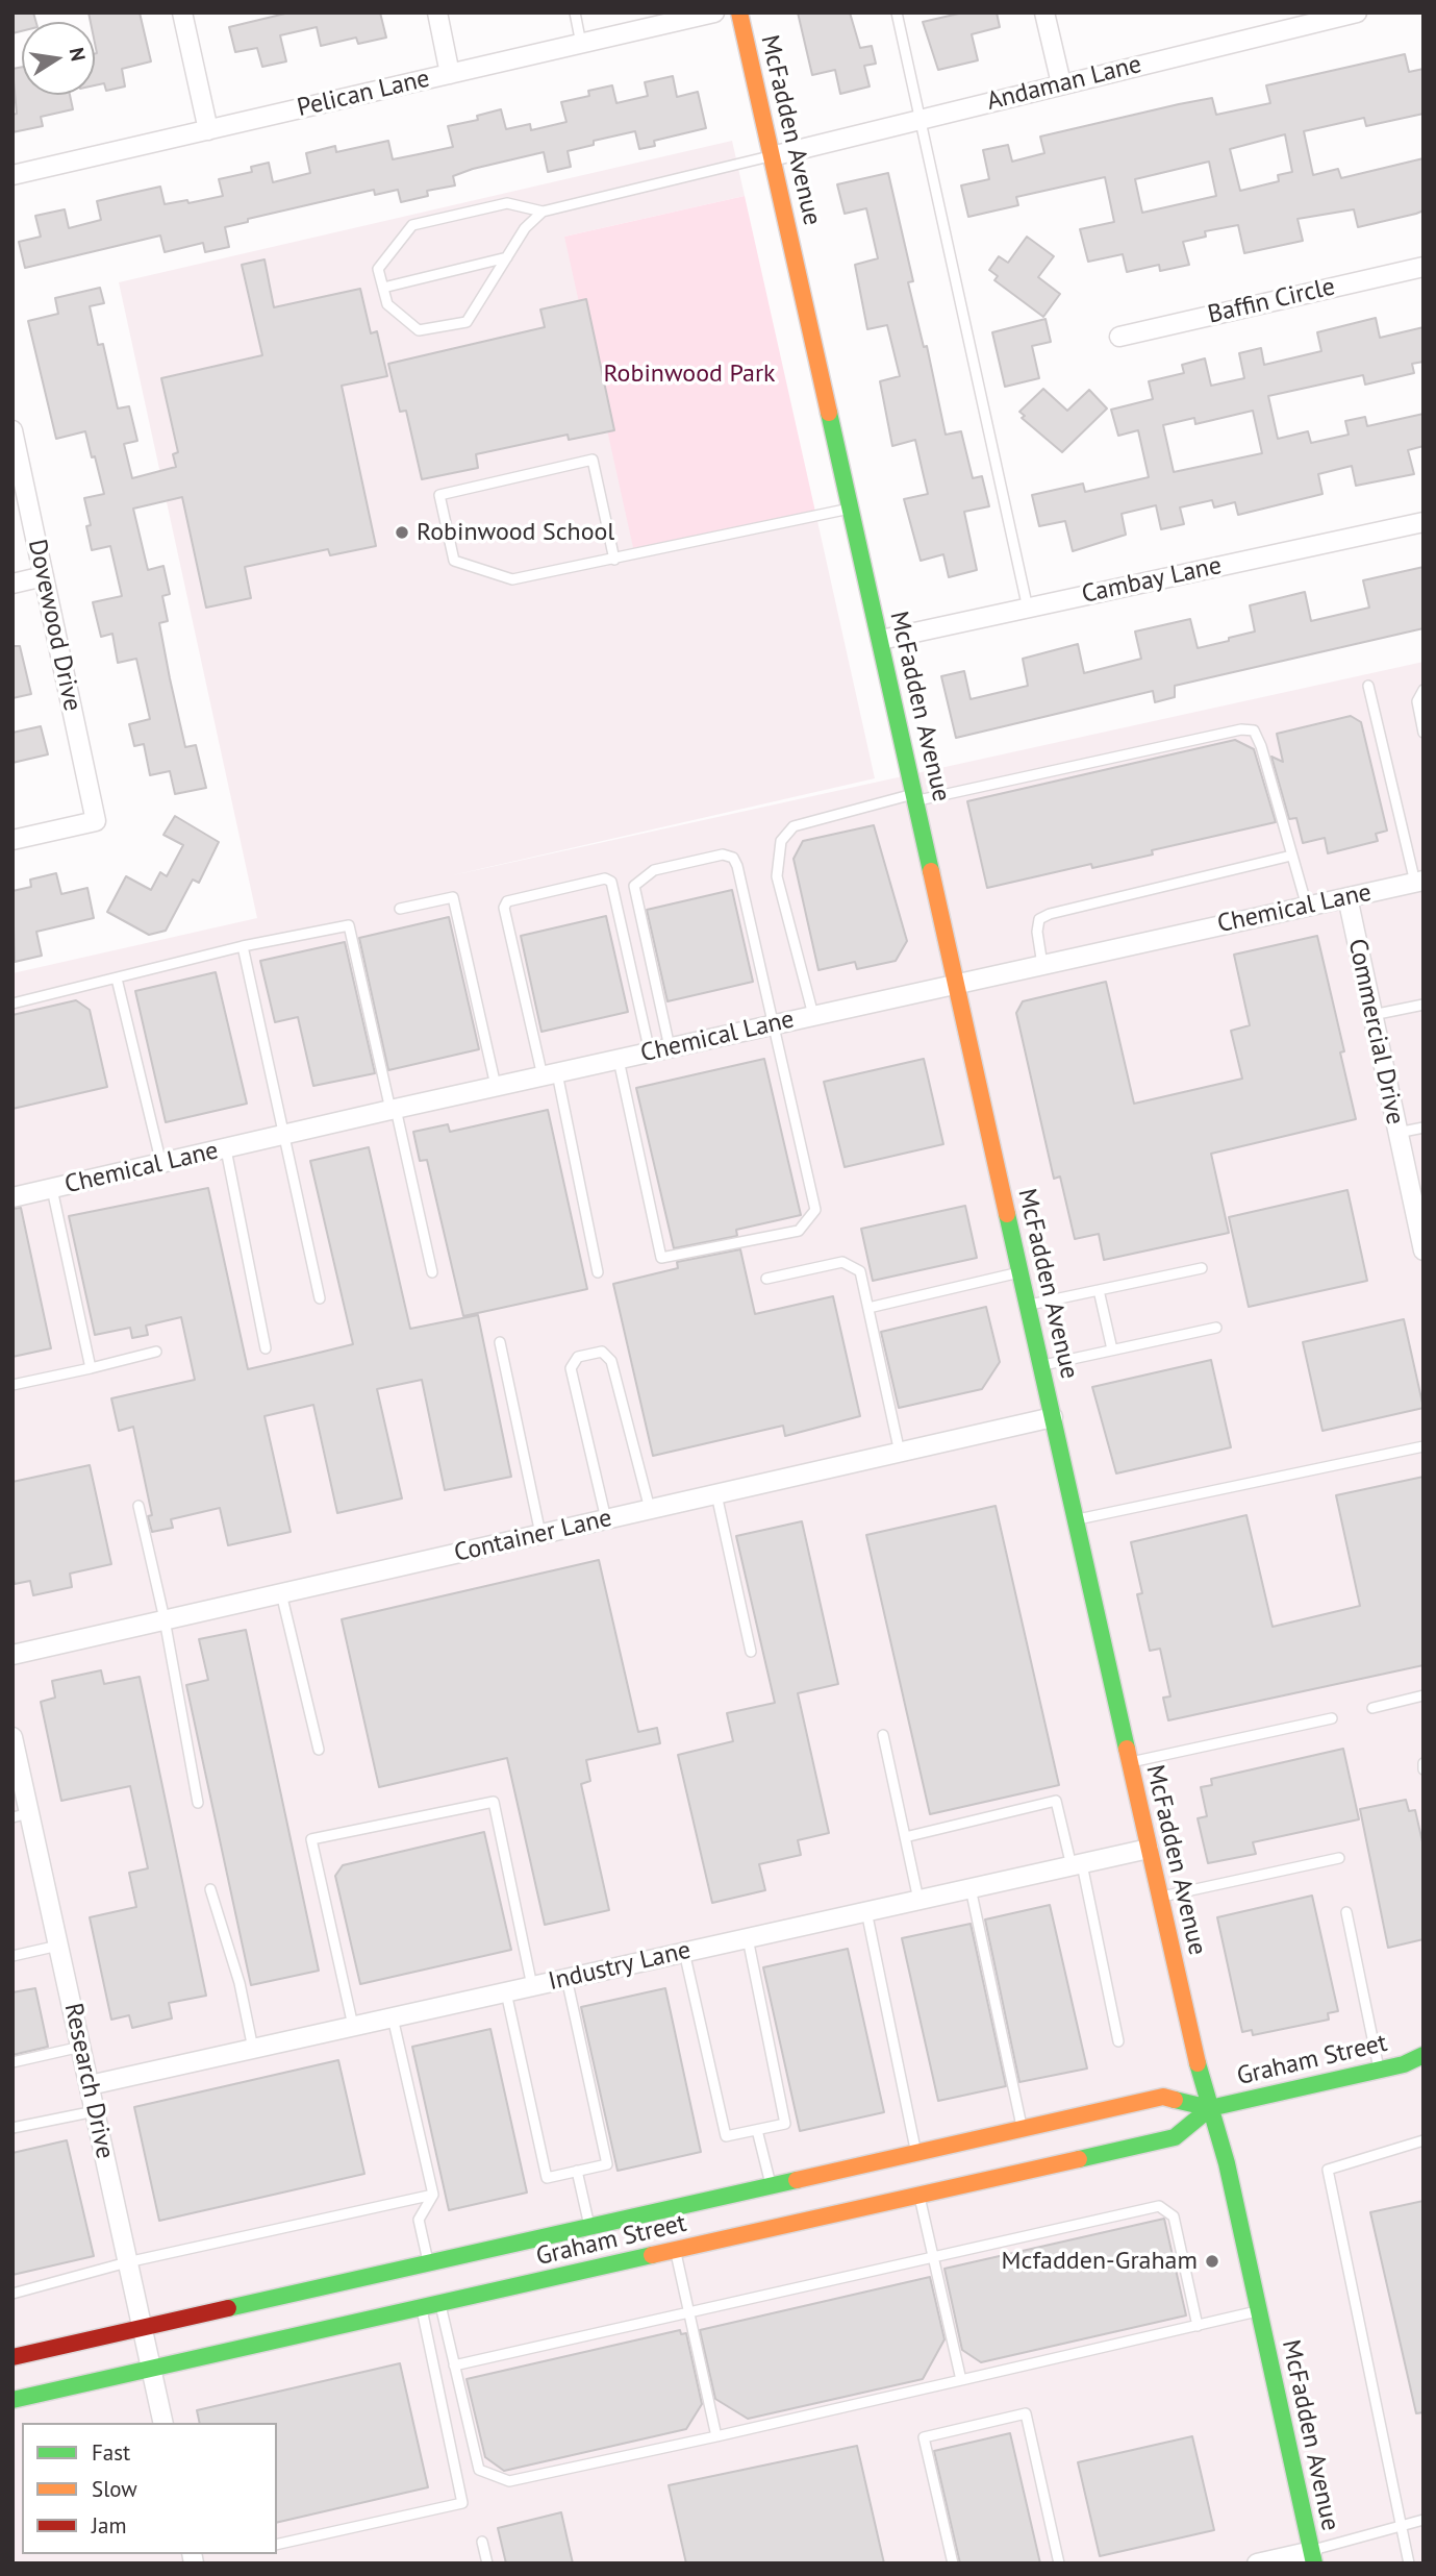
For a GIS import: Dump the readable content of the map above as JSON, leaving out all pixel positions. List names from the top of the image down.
{
  "streets": {
    "street": [
      "Andaman Lane",
      "Pelican Lane",
      "McFadden Avenue",
      "Baffin Circle",
      "Cambay Lane",
      "Dovewood Drive",
      "Chemical Lane",
      "Commercial Drive",
      "Container Lane",
      "Industry Lane",
      "Graham Street",
      "Research Drive"
    ]
  },
  "crossings": [
    ["Andaman Lane", "McFadden Avenue"],
    ["McFadden Avenue", "Cambay Lane"],
    ["McFadden Avenue", "Chemical Lane"],
    ["McFadden Avenue", "Container Lane"],
    ["McFadden Avenue", "Industry Lane"],
    ["McFadden Avenue", "Graham Street"],
    ["Chemical Lane", "Commercial Drive"],
    ["Industry Lane", "Research Drive"],
    ["Graham Street", "Research Drive"]
  ],
  "parks": ["Robinwood Park"],
  "places": ["Robinwood School", "Mcfadden-Graham"],
  "legend": ["Fast", "Slow", "Jam"],
  "north": "right"
}
